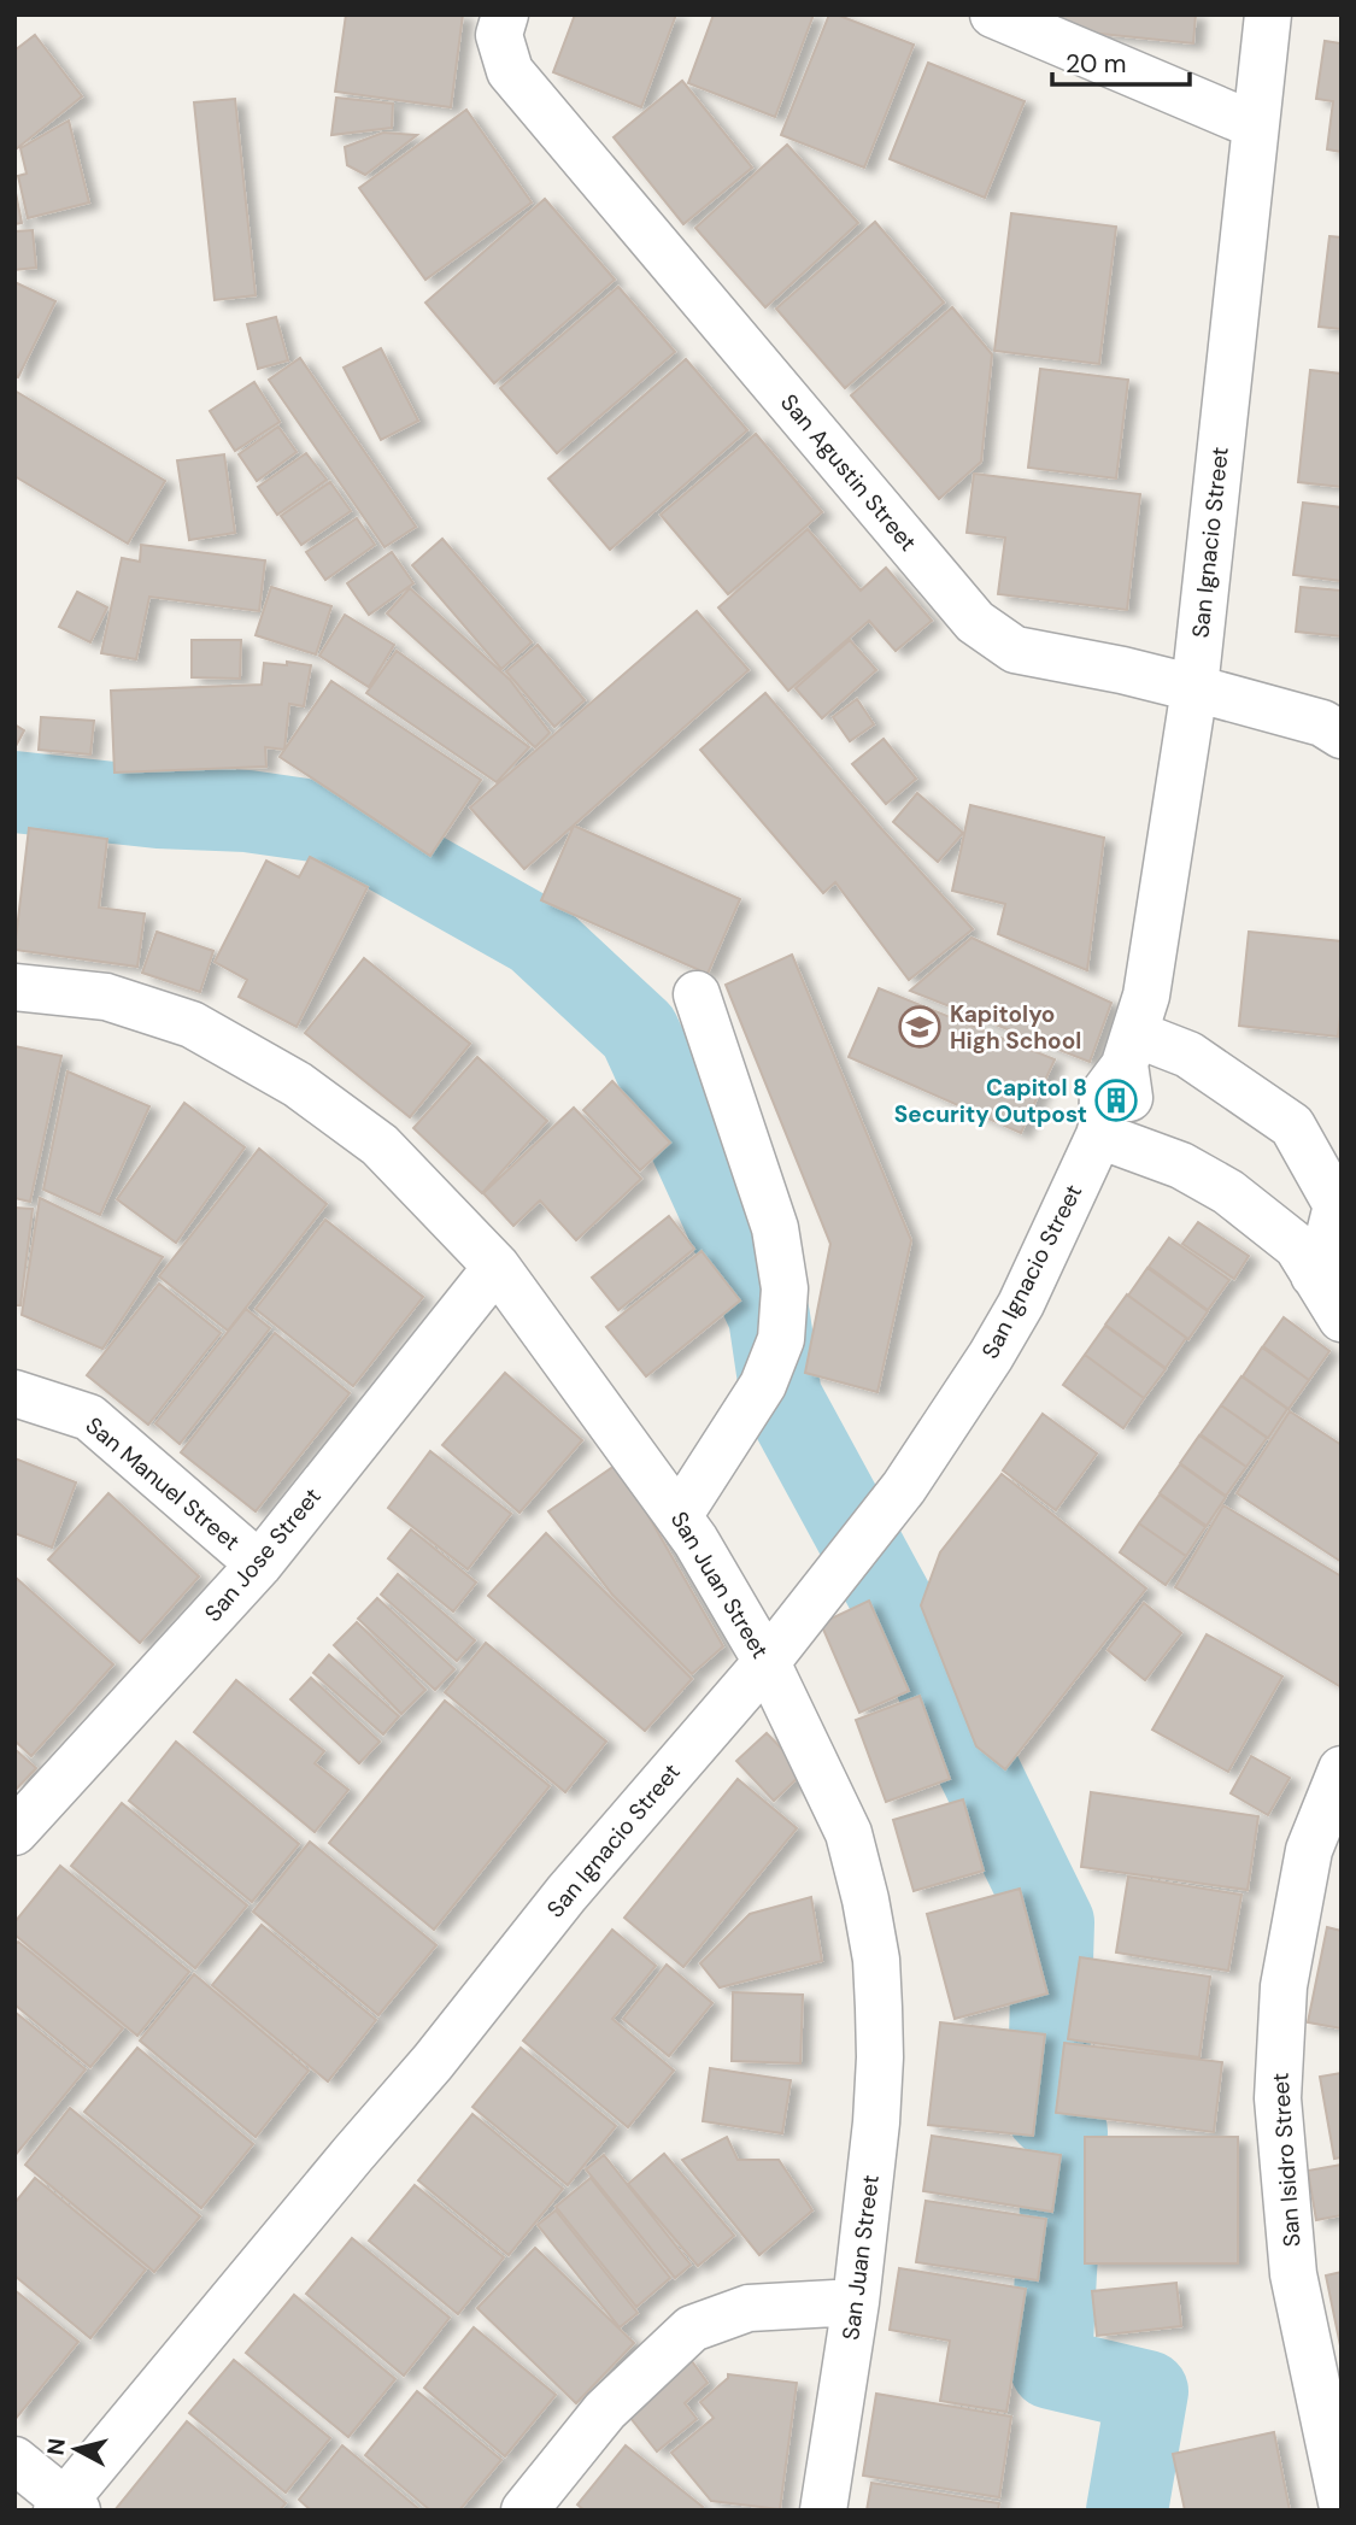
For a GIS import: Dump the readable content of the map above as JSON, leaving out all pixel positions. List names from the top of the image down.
{
  "streets": {
    "street": [
      "San Agustin Street",
      "San Ignacio Street",
      "San Manuel Street",
      "San Jose Street",
      "San Juan Street",
      "San Isidro Street"
    ]
  },
  "crossings": [
    ["San Agustin Street", "San Ignacio Street"],
    ["San Ignacio Street", "San Juan Street"],
    ["San Manuel Street", "San Jose Street"],
    ["San Jose Street", "San Juan Street"]
  ],
  "places": {
    "school or university": ["Kapitolyo High School"],
    "building": ["Capitol 8 Security Outpost"]
  },
  "scale_bar": "20 m",
  "north": "left"
}
